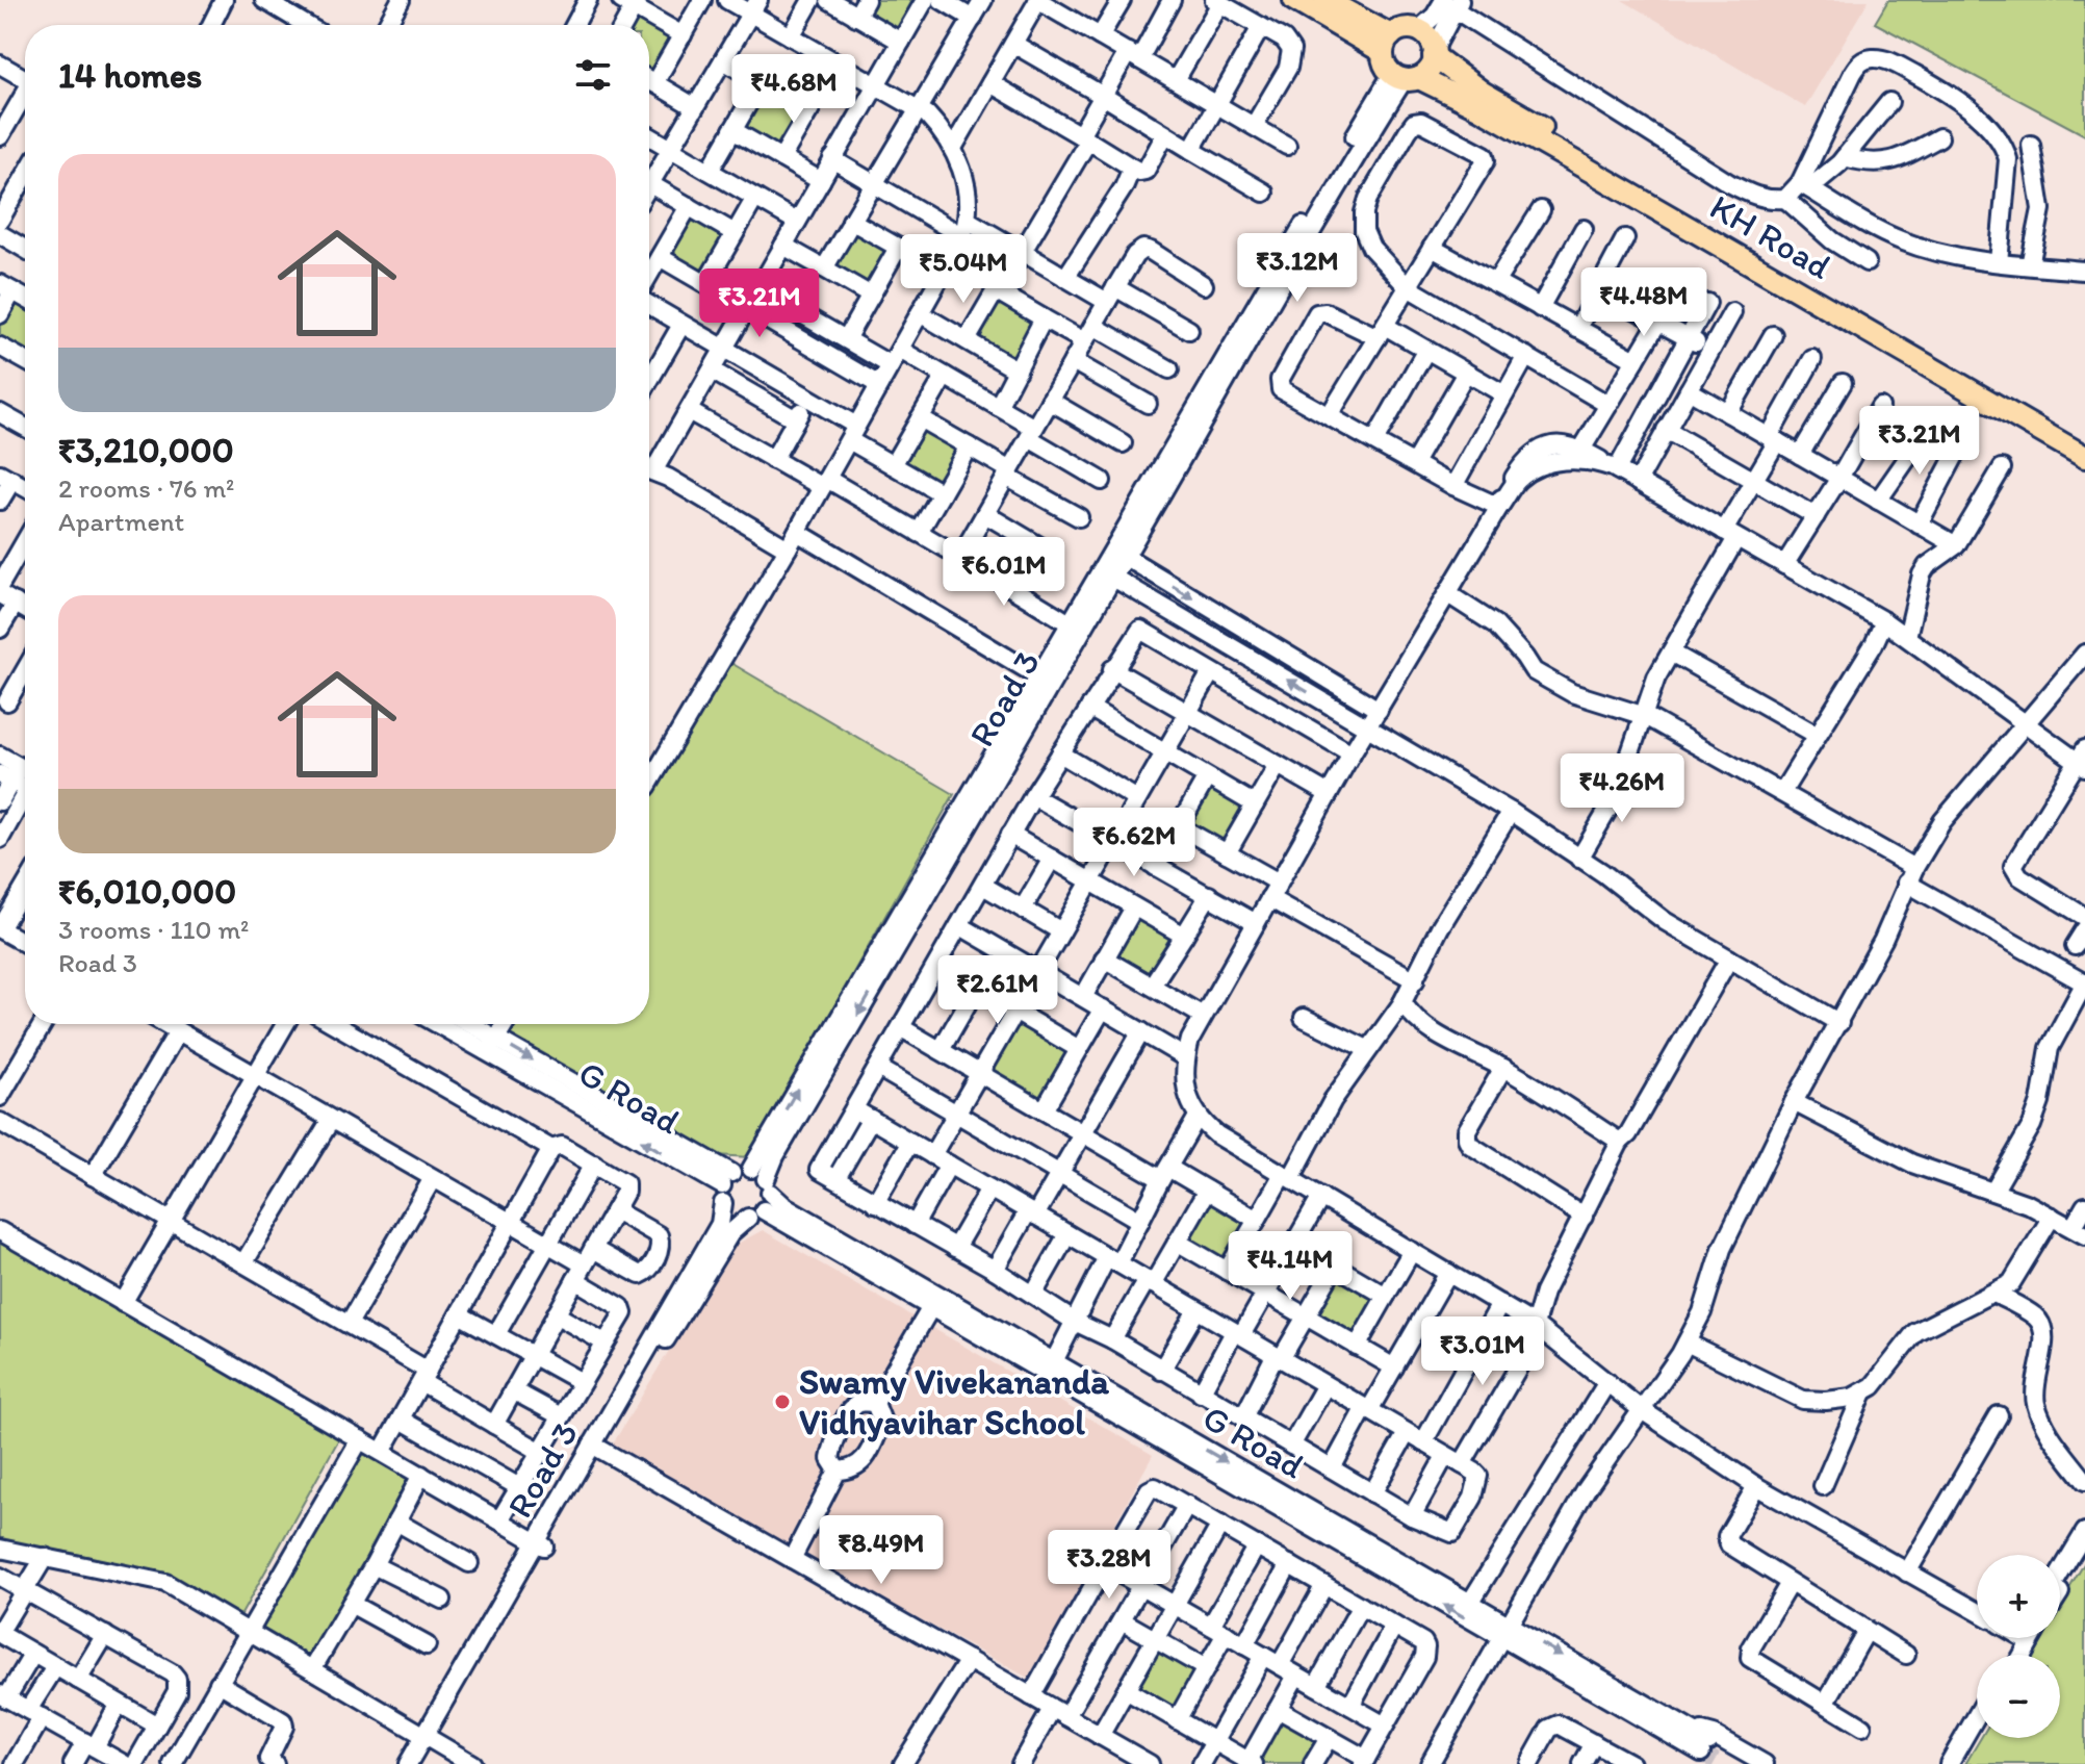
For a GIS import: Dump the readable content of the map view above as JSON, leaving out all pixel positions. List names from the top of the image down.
{
  "streets": {
    "main road": ["KH Road"],
    "street": ["Road 3", "G Road"]
  },
  "crossings": [
    ["KH Road", "Road 3"],
    ["Road 3", "G Road"]
  ],
  "places": ["Swamy Vivekananda Vidhyavihar School"],
  "page": {
    "heading": "14 homes",
    "price": [
      "₹4.68M",
      "₹3.12M",
      "₹5.04M",
      "₹4.48M",
      "₹3.21M",
      "₹3.21M",
      "₹6.01M",
      "₹4.26M",
      "₹6.62M",
      "₹2.61M",
      "₹4.14M",
      "₹3.01M",
      "₹8.49M",
      "₹3.28M"
    ],
    "list": [
      {
        "name": "₹3,210,000",
        "note": "2 rooms · 76 m² · Apartment"
      },
      {
        "name": "₹6,010,000",
        "note": "3 rooms · 110 m² · Road 3"
      }
    ],
    "map_buttons": ["+", "−"]
  }
}
